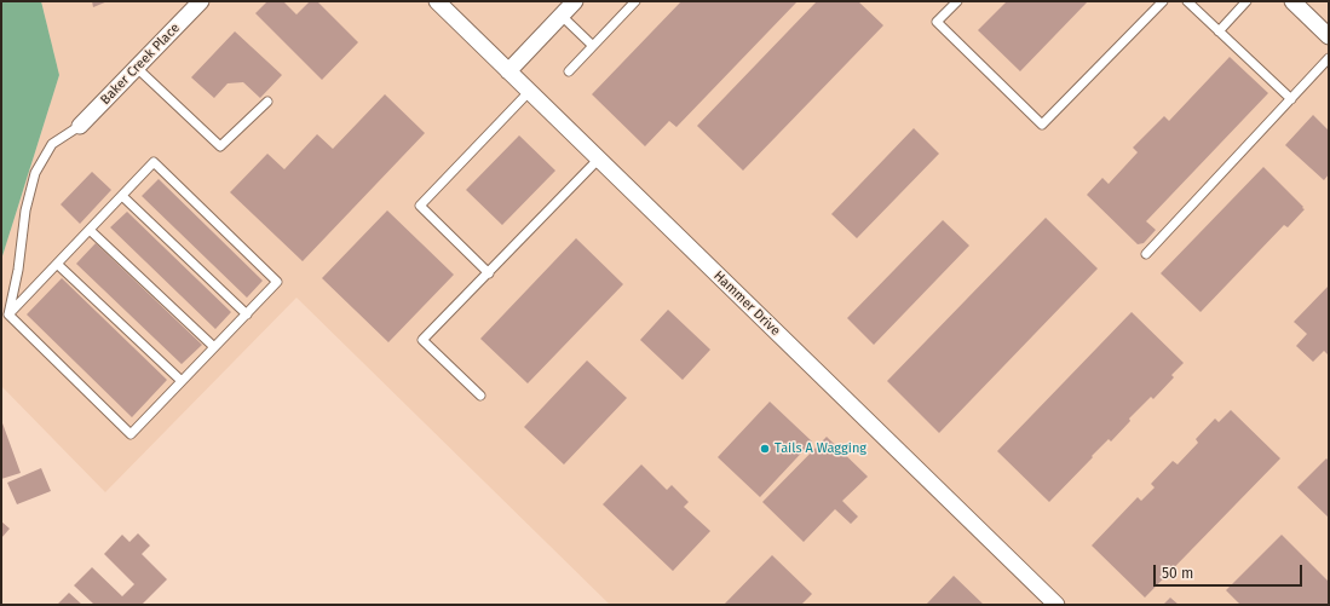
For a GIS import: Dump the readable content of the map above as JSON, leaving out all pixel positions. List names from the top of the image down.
{
  "streets": {
    "street": ["Baker Creek Place", "Hammer Drive"]
  },
  "places": ["Tails A Wagging"],
  "scale_bar": "50 m"
}
